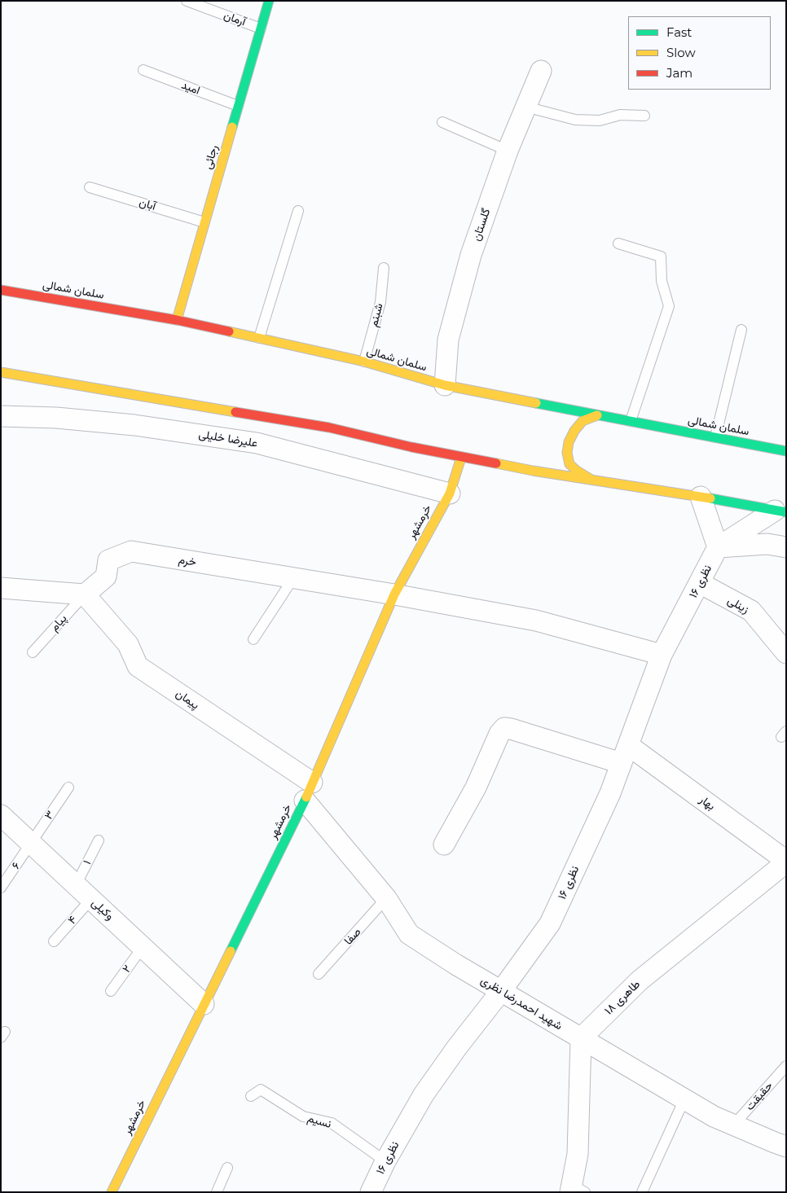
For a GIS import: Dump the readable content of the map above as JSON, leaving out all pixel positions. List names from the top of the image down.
{
  "streets": {
    "main road": ["رجائی", "سلمان شمالی", "خرمشهر"],
    "street": [
      "گلستان",
      "علیرضا خلیلی",
      "خرم",
      "نظری ۱۶",
      "زینلی",
      "پیمان",
      "بهار",
      "وکیلی",
      "طاهری ۱۸",
      "شهید احمدرضا نظری"
    ],
    "lane": [
      "آرمان",
      "امید",
      "آبان",
      "شبنم",
      "پیام",
      "۳",
      "۱",
      "۶",
      "۴",
      "صفا",
      "۲",
      "حقیقت",
      "نسیم"
    ]
  },
  "crossings": [
    ["آرمان", "رجائی"],
    ["امید", "رجائی"],
    ["رجائی", "آبان"],
    ["رجائی", "سلمان شمالی"],
    ["گلستان", "سلمان شمالی"],
    ["سلمان شمالی", "شبنم"],
    ["علیرضا خلیلی", "خرمشهر"],
    ["خرمشهر", "خرم"],
    ["خرمشهر", "پیمان"],
    ["خرمشهر", "وکیلی"],
    ["خرمشهر", "شهید احمدرضا نظری"],
    ["خرم", "نظری ۱۶"],
    ["خرم", "پیام"],
    ["خرم", "پیمان"],
    ["نظری ۱۶", "زینلی"],
    ["نظری ۱۶", "بهار"],
    ["نظری ۱۶", "شهید احمدرضا نظری"],
    ["نظری ۱۶", "نسیم"],
    ["پیام", "پیمان"],
    ["پیمان", "شهید احمدرضا نظری"],
    ["بهار", "طاهری ۱۸"],
    ["۳", "۶"],
    ["۳", "وکیلی"],
    ["۱", "وکیلی"],
    ["۶", "وکیلی"],
    ["وکیلی", "۴"],
    ["وکیلی", "۲"],
    ["صفا", "شهید احمدرضا نظری"],
    ["طاهری ۱۸", "شهید احمدرضا نظری"],
    ["شهید احمدرضا نظری", "حقیقت"]
  ],
  "legend": ["Fast", "Slow", "Jam"]
}
